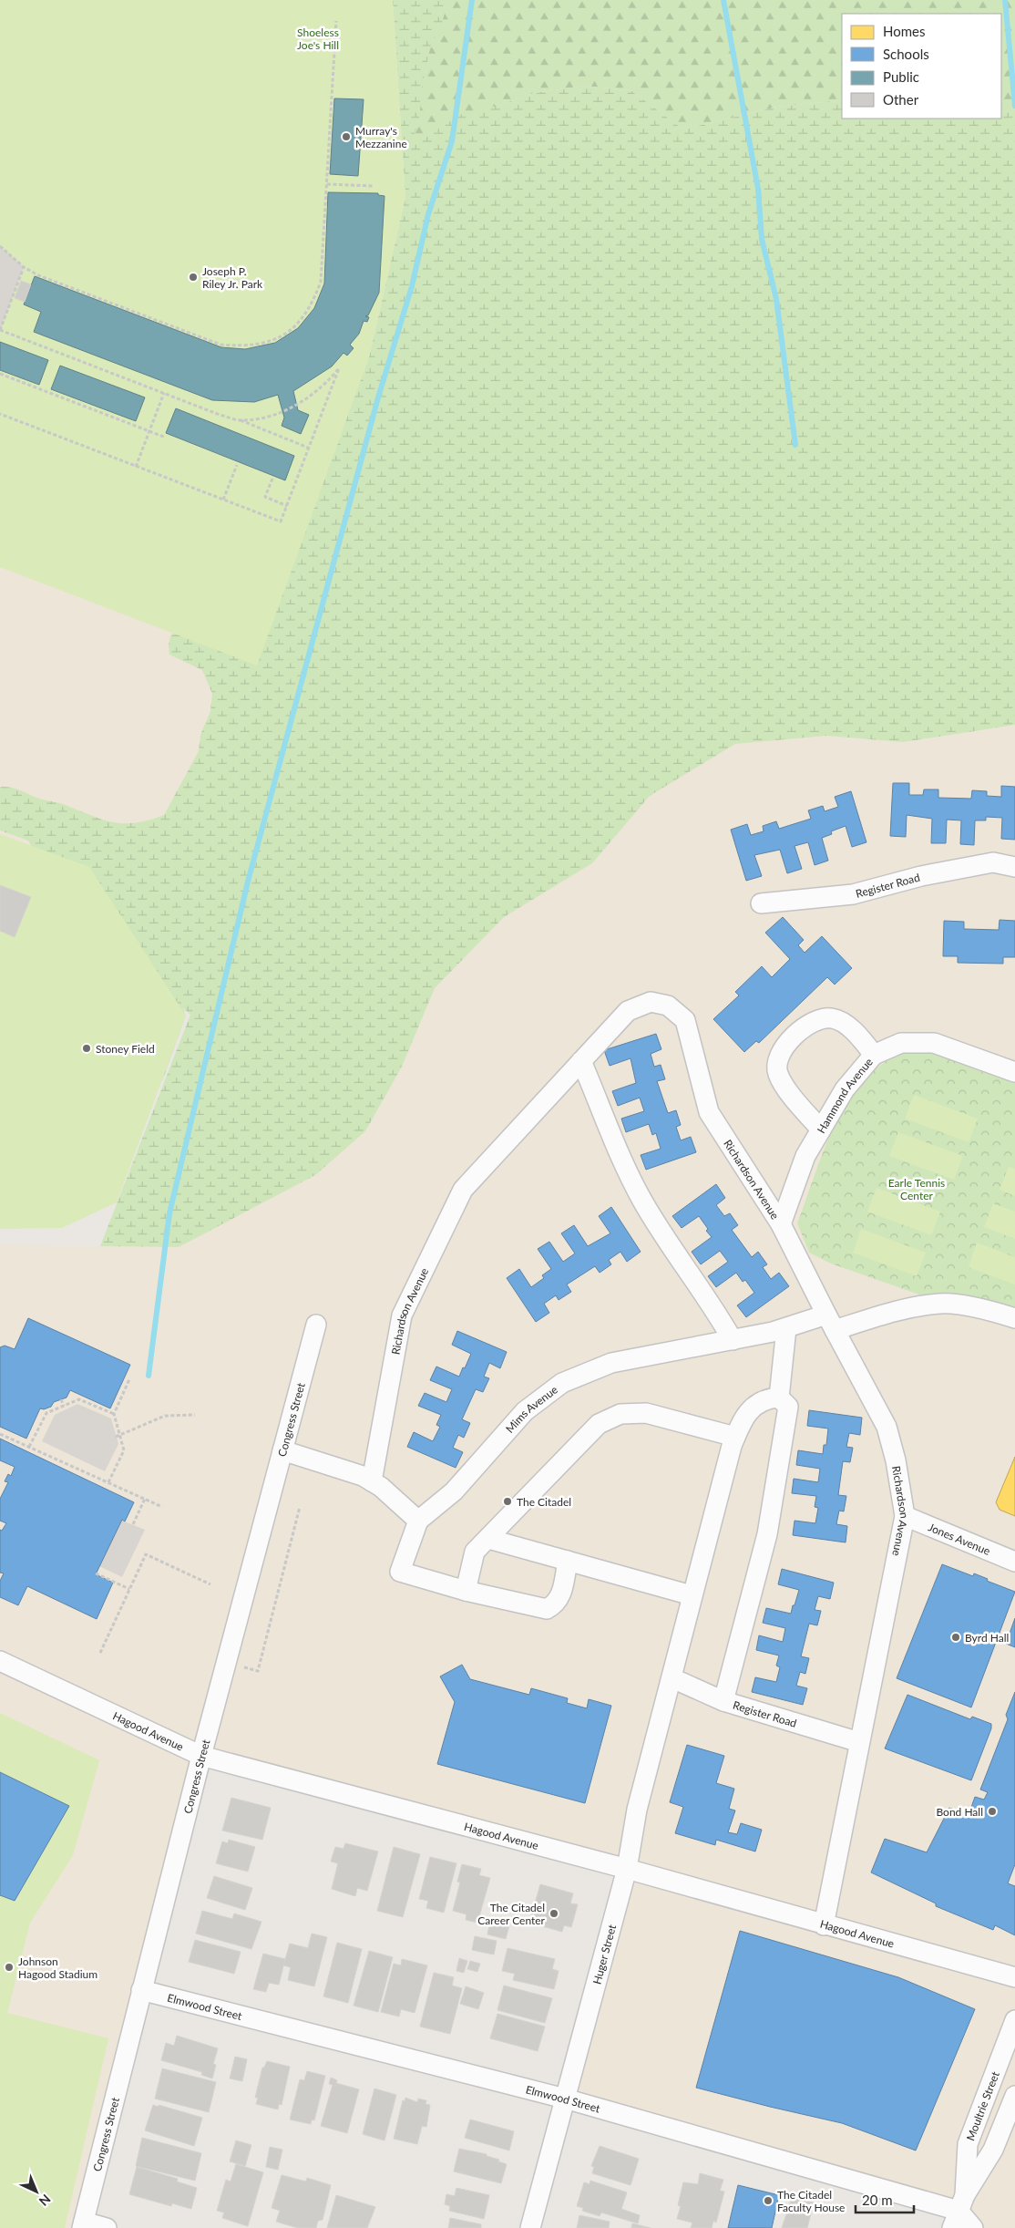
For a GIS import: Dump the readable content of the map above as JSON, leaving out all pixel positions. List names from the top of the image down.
{
  "streets": {
    "street": [
      "Register Road",
      "Hammond Avenue",
      "Richardson Avenue",
      "Mims Avenue",
      "Congress Street",
      "Jones Avenue",
      "Hagood Avenue",
      "Huger Street",
      "Elmwood Street",
      "Moultrie Street"
    ]
  },
  "crossings": [
    ["Register Road", "Richardson Avenue"],
    ["Register Road", "Huger Street"],
    ["Hammond Avenue", "Richardson Avenue"],
    ["Richardson Avenue", "Mims Avenue"],
    ["Richardson Avenue", "Jones Avenue"],
    ["Richardson Avenue", "Hagood Avenue"],
    ["Congress Street", "Hagood Avenue"],
    ["Congress Street", "Elmwood Street"],
    ["Hagood Avenue", "Huger Street"],
    ["Huger Street", "Elmwood Street"],
    ["Elmwood Street", "Moultrie Street"]
  ],
  "parks": ["Shoeless Joe's Hill", "Earle Tennis Center"],
  "places": [
    "Murray's Mezzanine",
    "Joseph P. Riley Jr. Park",
    "Stoney Field",
    "The Citadel",
    "Byrd Hall",
    "Bond Hall",
    "The Citadel Career Center",
    "Johnson Hagood Stadium",
    "The Citadel Faculty House"
  ],
  "legend": [
    "Homes",
    "Schools",
    "Public",
    "Other"
  ],
  "scale_bar": "20 m",
  "north": "bottom right"
}
